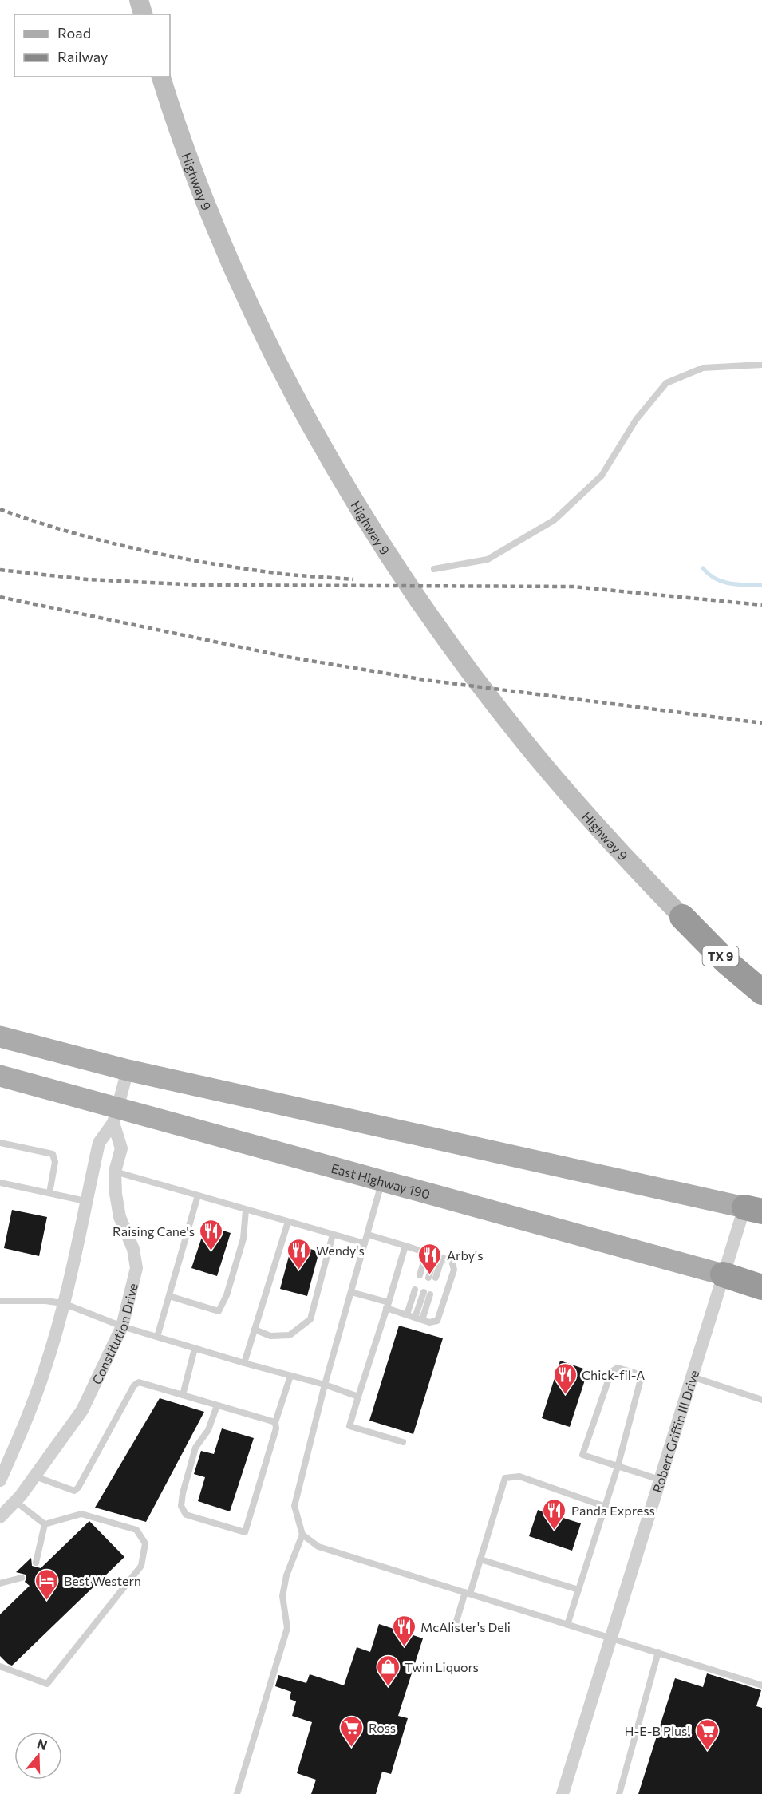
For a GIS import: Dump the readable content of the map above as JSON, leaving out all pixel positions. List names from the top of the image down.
{
  "streets": {
    "highway": ["Highway 9", "TX 9", "East Highway 190"],
    "street": ["Constitution Drive", "Robert Griffin III Drive"]
  },
  "crossings": [
    ["East Highway 190", "Constitution Drive"],
    ["East Highway 190", "Robert Griffin III Drive"]
  ],
  "places": {
    "restaurant": [
      "Raising Cane's",
      "Wendy's",
      "Arby's",
      "Chick-fil-A",
      "Panda Express",
      "McAlister's Deli"
    ],
    "hotel": ["Best Western"],
    "shop": ["Twin Liquors"],
    "supermarket": ["Ross", "H-E-B Plus!"]
  },
  "legend": ["Road", "Railway"],
  "north": "top"
}
